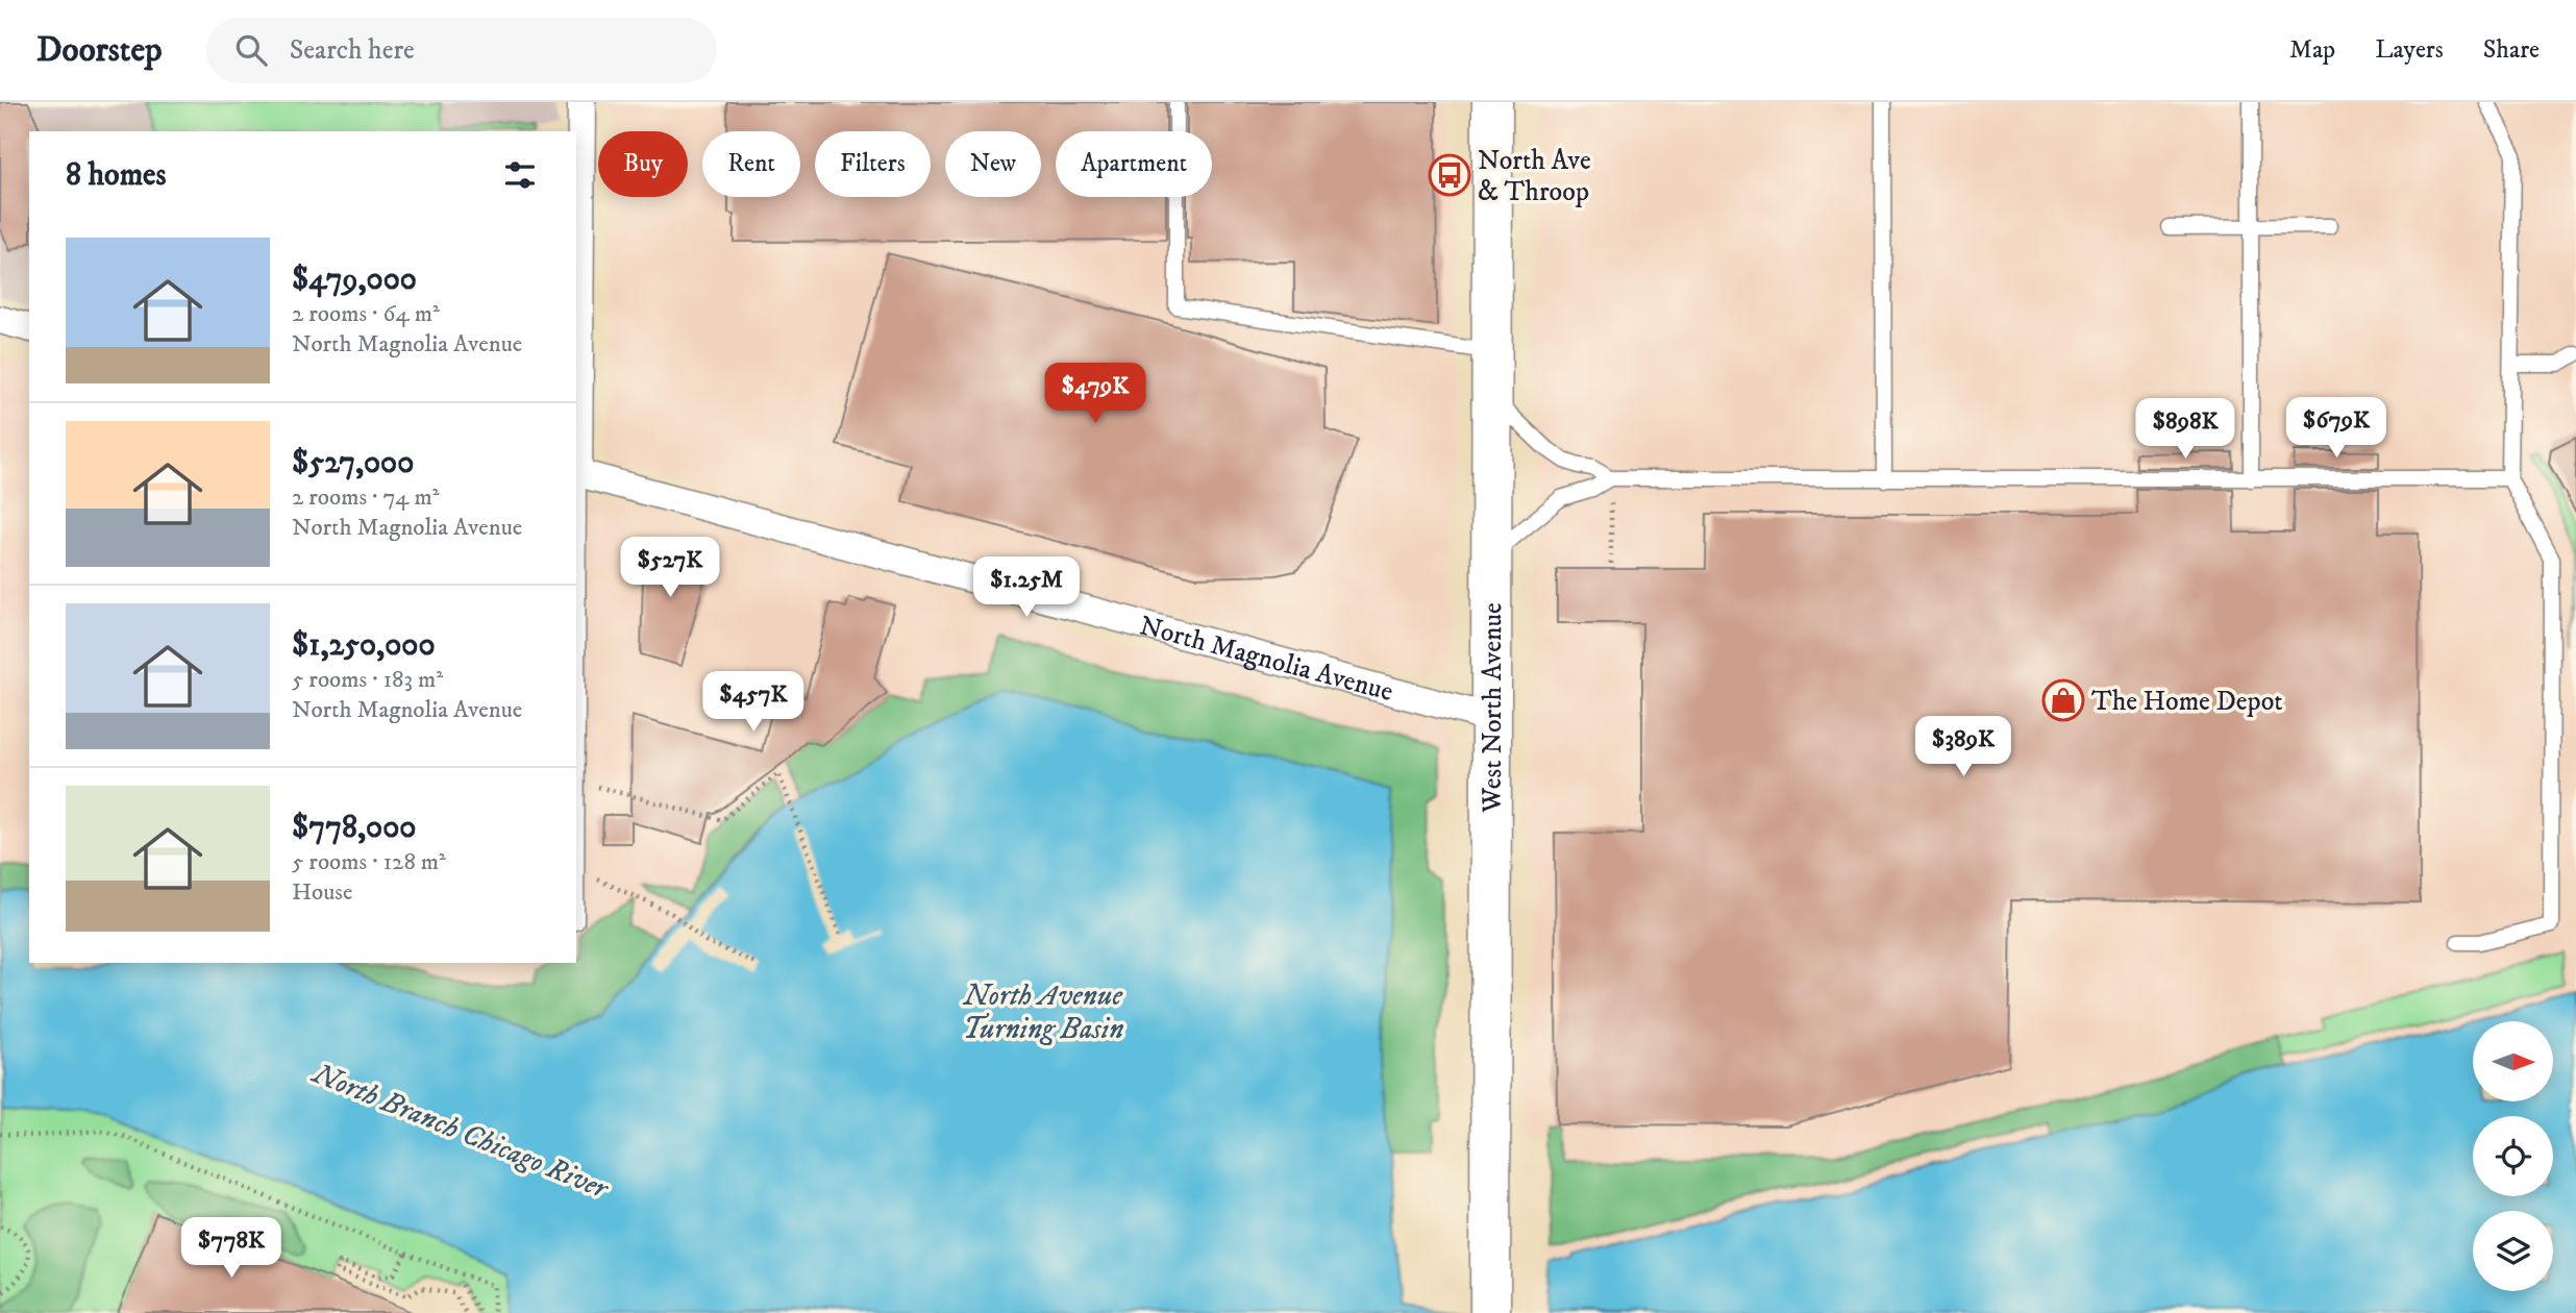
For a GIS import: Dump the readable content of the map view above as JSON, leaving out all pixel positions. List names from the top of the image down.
{
  "streets": {
    "main road": ["West North Avenue"],
    "street": ["North Magnolia Avenue"]
  },
  "crossings": [
    ["North Magnolia Avenue", "West North Avenue"]
  ],
  "water": ["North Avenue Turning Basin", "North Branch Chicago River"],
  "places": {
    "bus stop": ["North Ave & Throop"],
    "shop": ["The Home Depot"]
  },
  "north": "right",
  "page": {
    "header": "Doorstep",
    "search": "Search here",
    "nav": ["Map", "Layers", "Share"],
    "chip": [
      "Buy",
      "Rent",
      "Filters",
      "New",
      "Apartment"
    ],
    "heading": "8 homes",
    "list": [
      {
        "name": "$479,000",
        "note": "2 rooms · 64 m² · North Magnolia Avenue"
      },
      {
        "name": "$527,000",
        "note": "2 rooms · 74 m² · North Magnolia Avenue"
      },
      {
        "name": "$1,250,000",
        "note": "5 rooms · 183 m² · North Magnolia Avenue"
      },
      {
        "name": "$778,000",
        "note": "5 rooms · 128 m² · House"
      }
    ],
    "price": [
      "$479K",
      "$679K",
      "$898K",
      "$527K",
      "$1.25M",
      "$457K",
      "$389K",
      "$778K"
    ]
  }
}
